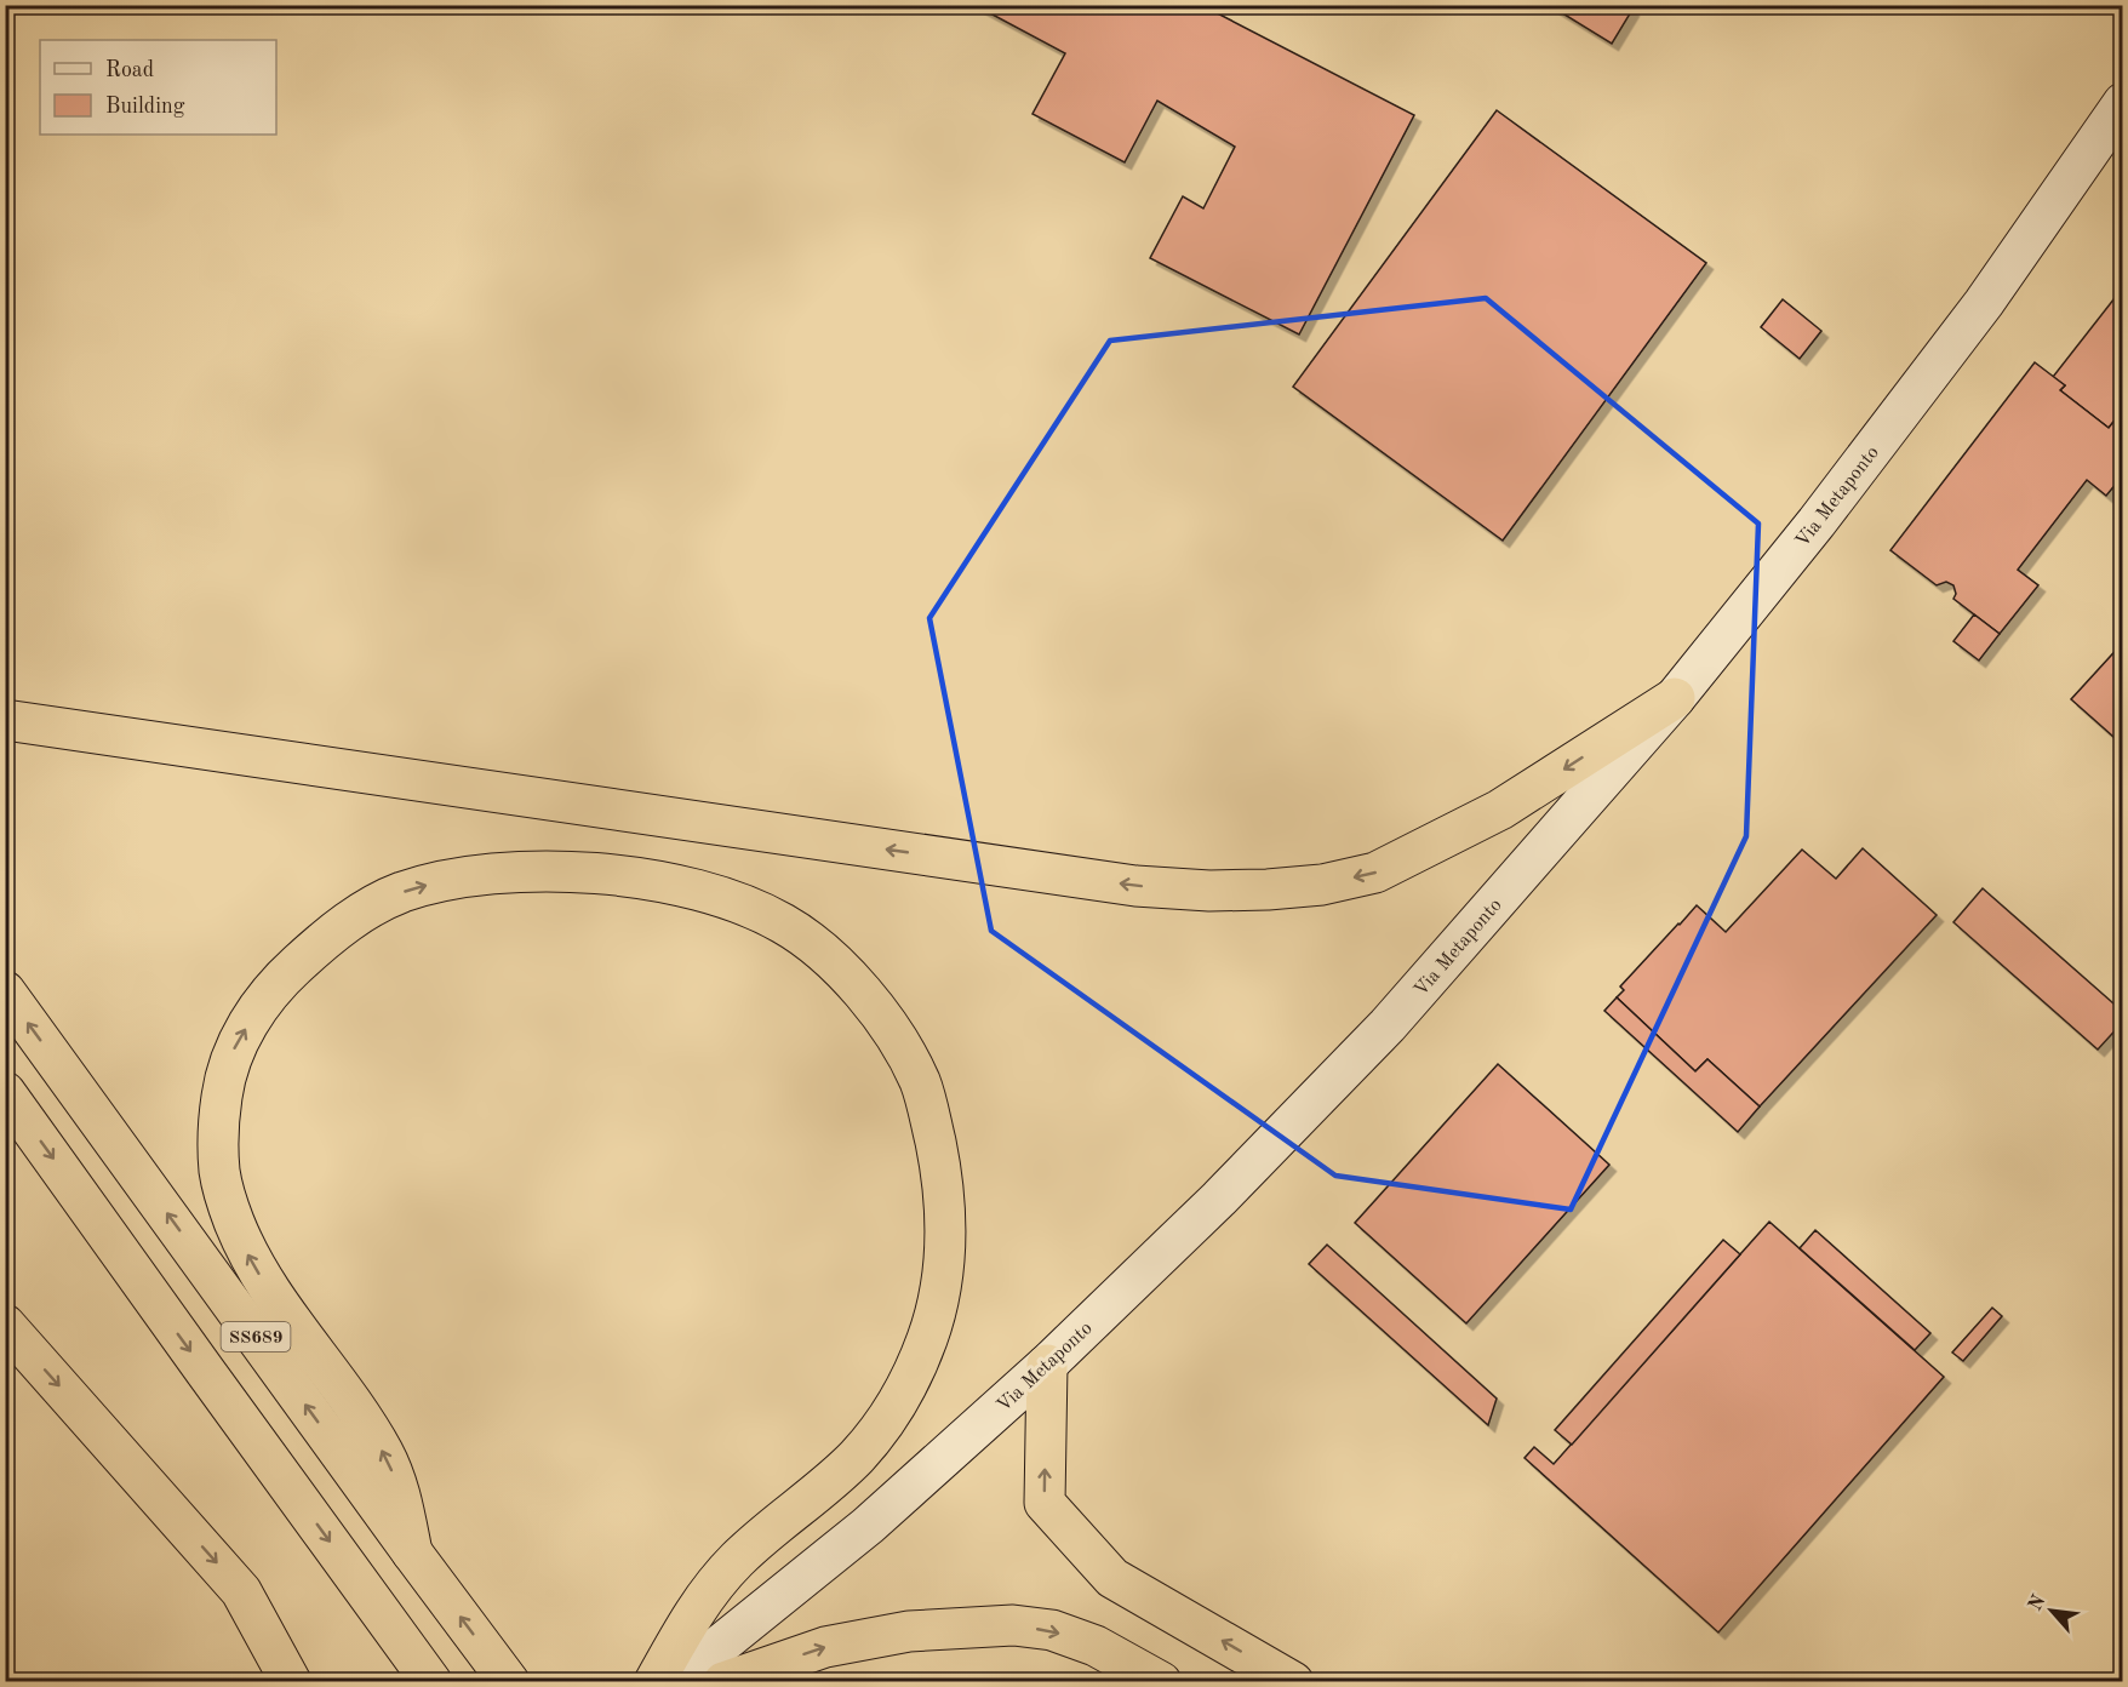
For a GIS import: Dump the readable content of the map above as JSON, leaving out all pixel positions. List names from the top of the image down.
{
  "streets": {
    "highway": ["SS689"],
    "main road": ["Via Metaponto"]
  },
  "legend": ["Road", "Building"],
  "north": "top left"
}
